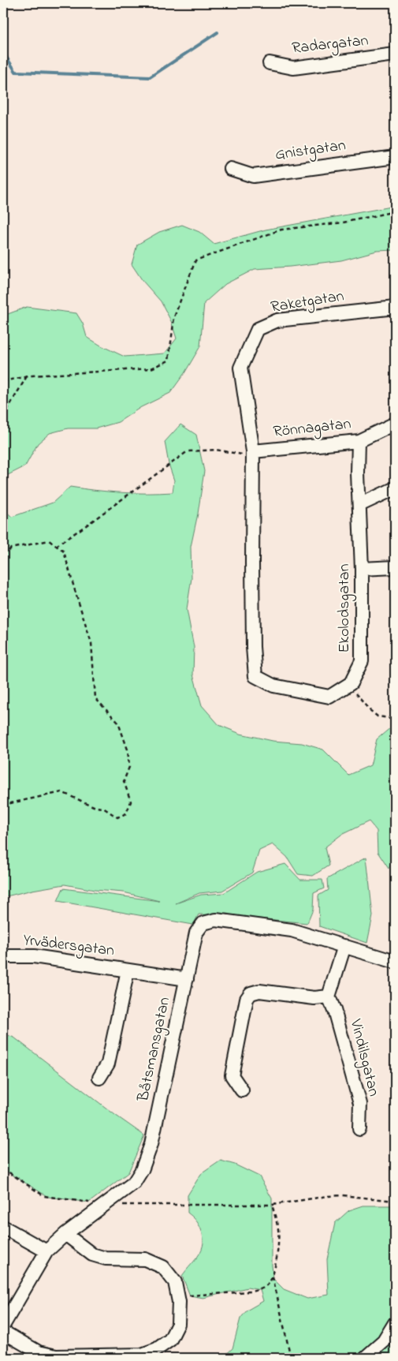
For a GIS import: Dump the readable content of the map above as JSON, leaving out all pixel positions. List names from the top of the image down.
{
  "streets": {
    "street": [
      "Radargatan",
      "Gnistgatan",
      "Raketgatan",
      "Rönnagatan",
      "Ekolodsgatan",
      "Yrvädersgatan",
      "Båtsmansgatan",
      "Vindilsgatan"
    ]
  },
  "crossings": [
    ["Raketgatan", "Rönnagatan"],
    ["Raketgatan", "Ekolodsgatan"],
    ["Rönnagatan", "Ekolodsgatan"],
    ["Yrvädersgatan", "Båtsmansgatan"]
  ]
}
